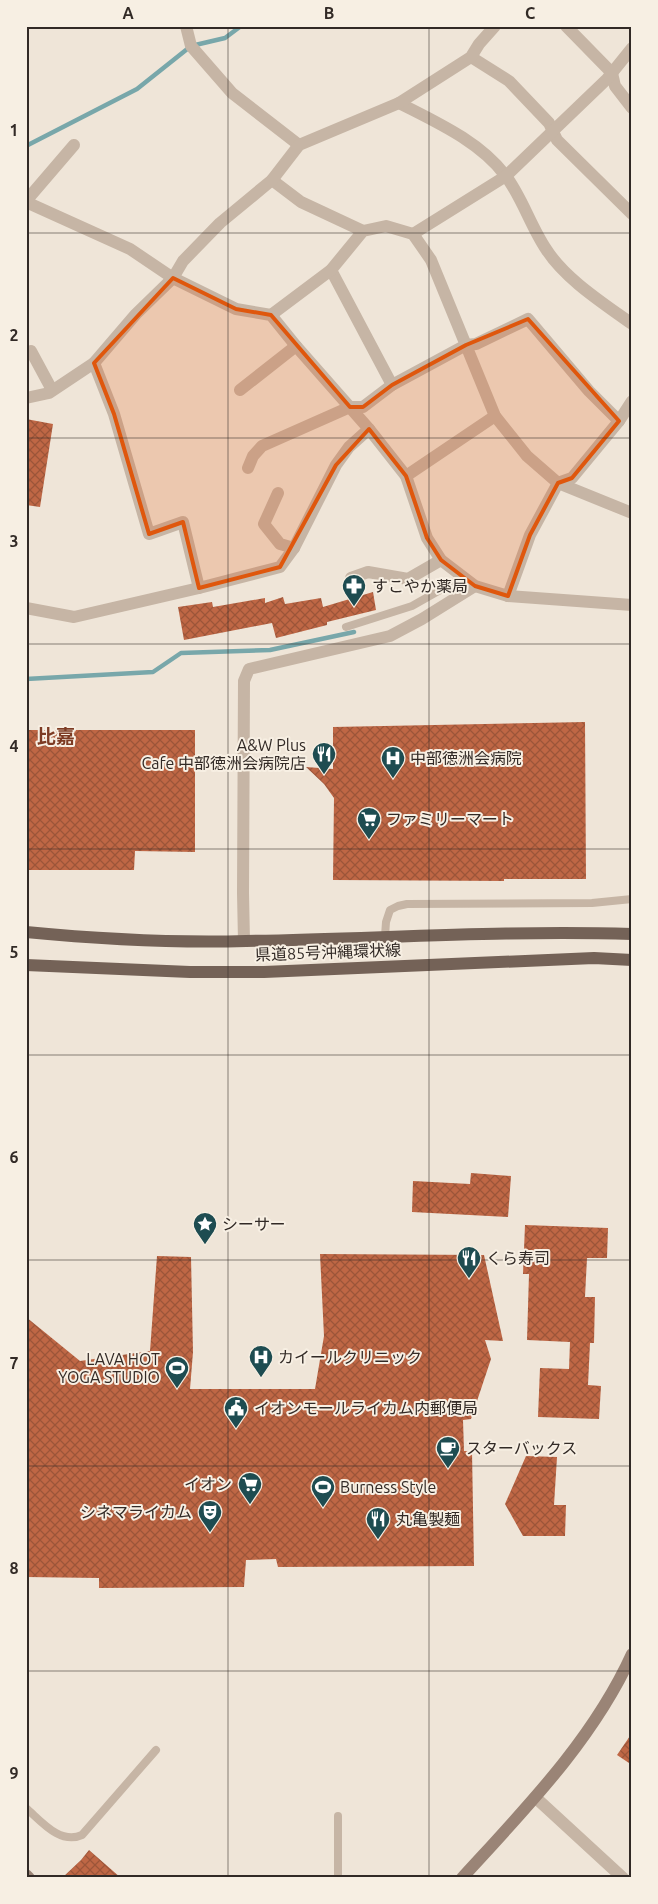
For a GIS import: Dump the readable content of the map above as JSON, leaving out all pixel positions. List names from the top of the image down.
{
  "streets": {
    "main road": ["県道85号沖縄環状線"]
  },
  "districts": ["比嘉"],
  "places": {
    "pharmacy": ["すこやか薬局"],
    "restaurant": ["A&W Plus Cafe 中部徳洲会病院店", "くら寿司", "丸亀製麺"],
    "hospital": ["中部徳洲会病院", "カイールクリニック"],
    "supermarket": ["ファミリーマート", "イオン"],
    "place": ["シーサー"],
    "sports": ["LAVA HOT YOGA STUDIO", "Burness Style"],
    "public building": ["イオンモールライカム内郵便局"],
    "cafe": ["スターバックス"],
    "theatre": ["シネマライカム"]
  },
  "grid": {
    "columns": ["A", "B", "C"],
    "rows": [
      "1",
      "2",
      "3",
      "4",
      "5",
      "6",
      "7",
      "8",
      "9"
    ]
  }
}
